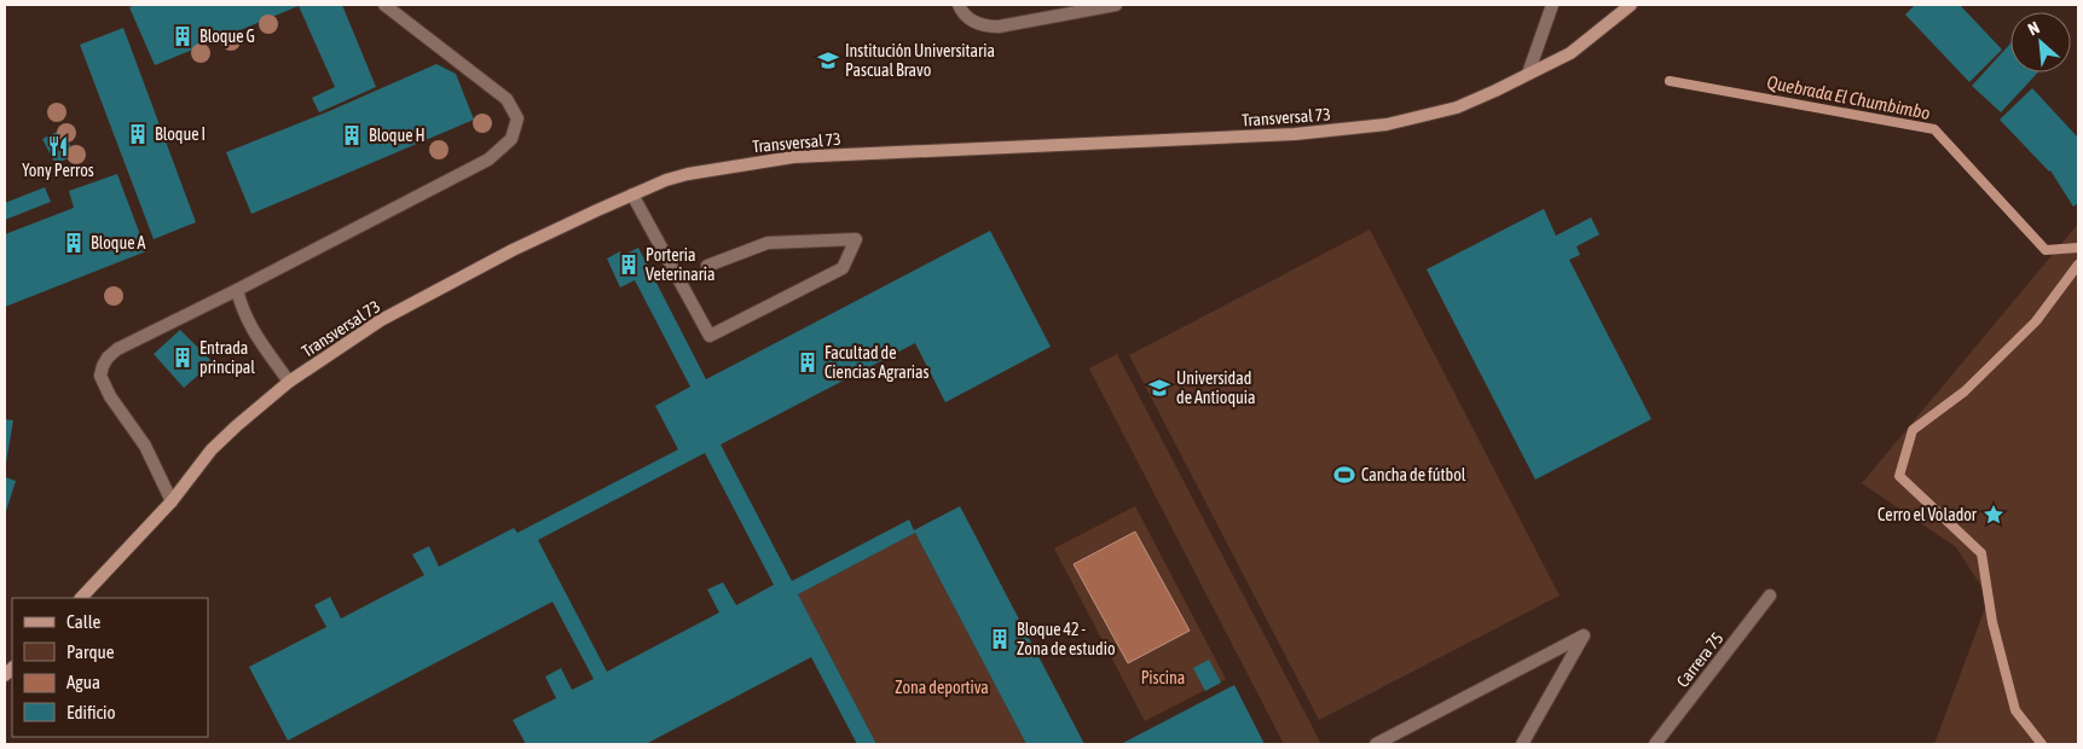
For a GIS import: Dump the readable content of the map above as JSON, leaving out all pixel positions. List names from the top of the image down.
{
  "streets": {
    "main road": ["Transversal 73"],
    "street": ["Carrera 75"]
  },
  "water": ["Quebrada El Chumbimbo"],
  "parks": ["Piscina", "Zona deportiva"],
  "places": {
    "building": [
      "Bloque G",
      "Bloque I",
      "Bloque H",
      "Bloque A",
      "Porteria Veterinaria",
      "Entrada principal",
      "Facultad de Ciencias Agrarias",
      "Bloque 42 - Zona de estudio"
    ],
    "school or university": ["Institución Universitaria Pascual Bravo", "Universidad de Antioquia"],
    "restaurant": ["Yony Perros"],
    "sports": ["Cancha de fútbol"],
    "place": ["Cerro el Volador"]
  },
  "legend": [
    "Calle",
    "Parque",
    "Agua",
    "Edificio"
  ],
  "north": "top left"
}
